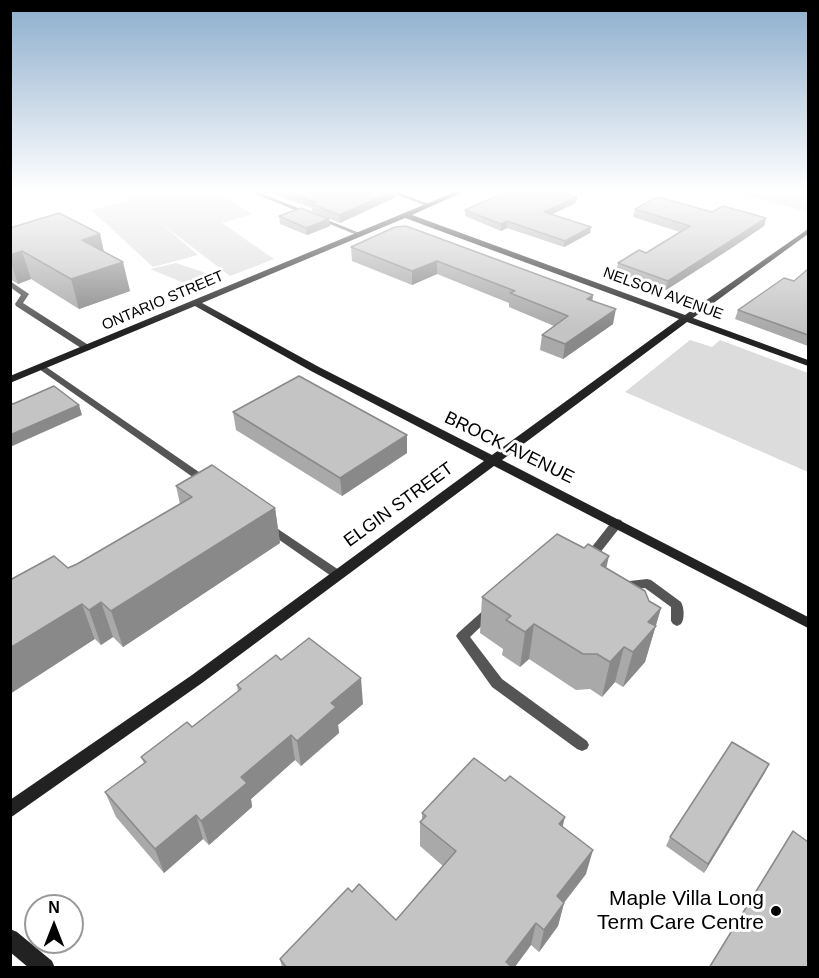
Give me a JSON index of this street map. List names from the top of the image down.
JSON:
{
  "streets": {
    "street": [
      "NELSON AVENUE",
      "ONTARIO STREET",
      "BROCK AVENUE",
      "ELGIN STREET"
    ]
  },
  "crossings": [
    ["NELSON AVENUE", "ELGIN STREET"],
    ["ONTARIO STREET", "BROCK AVENUE"],
    ["BROCK AVENUE", "ELGIN STREET"]
  ],
  "places": ["Maple Villa Long Term Care Centre"],
  "north": "top"
}
